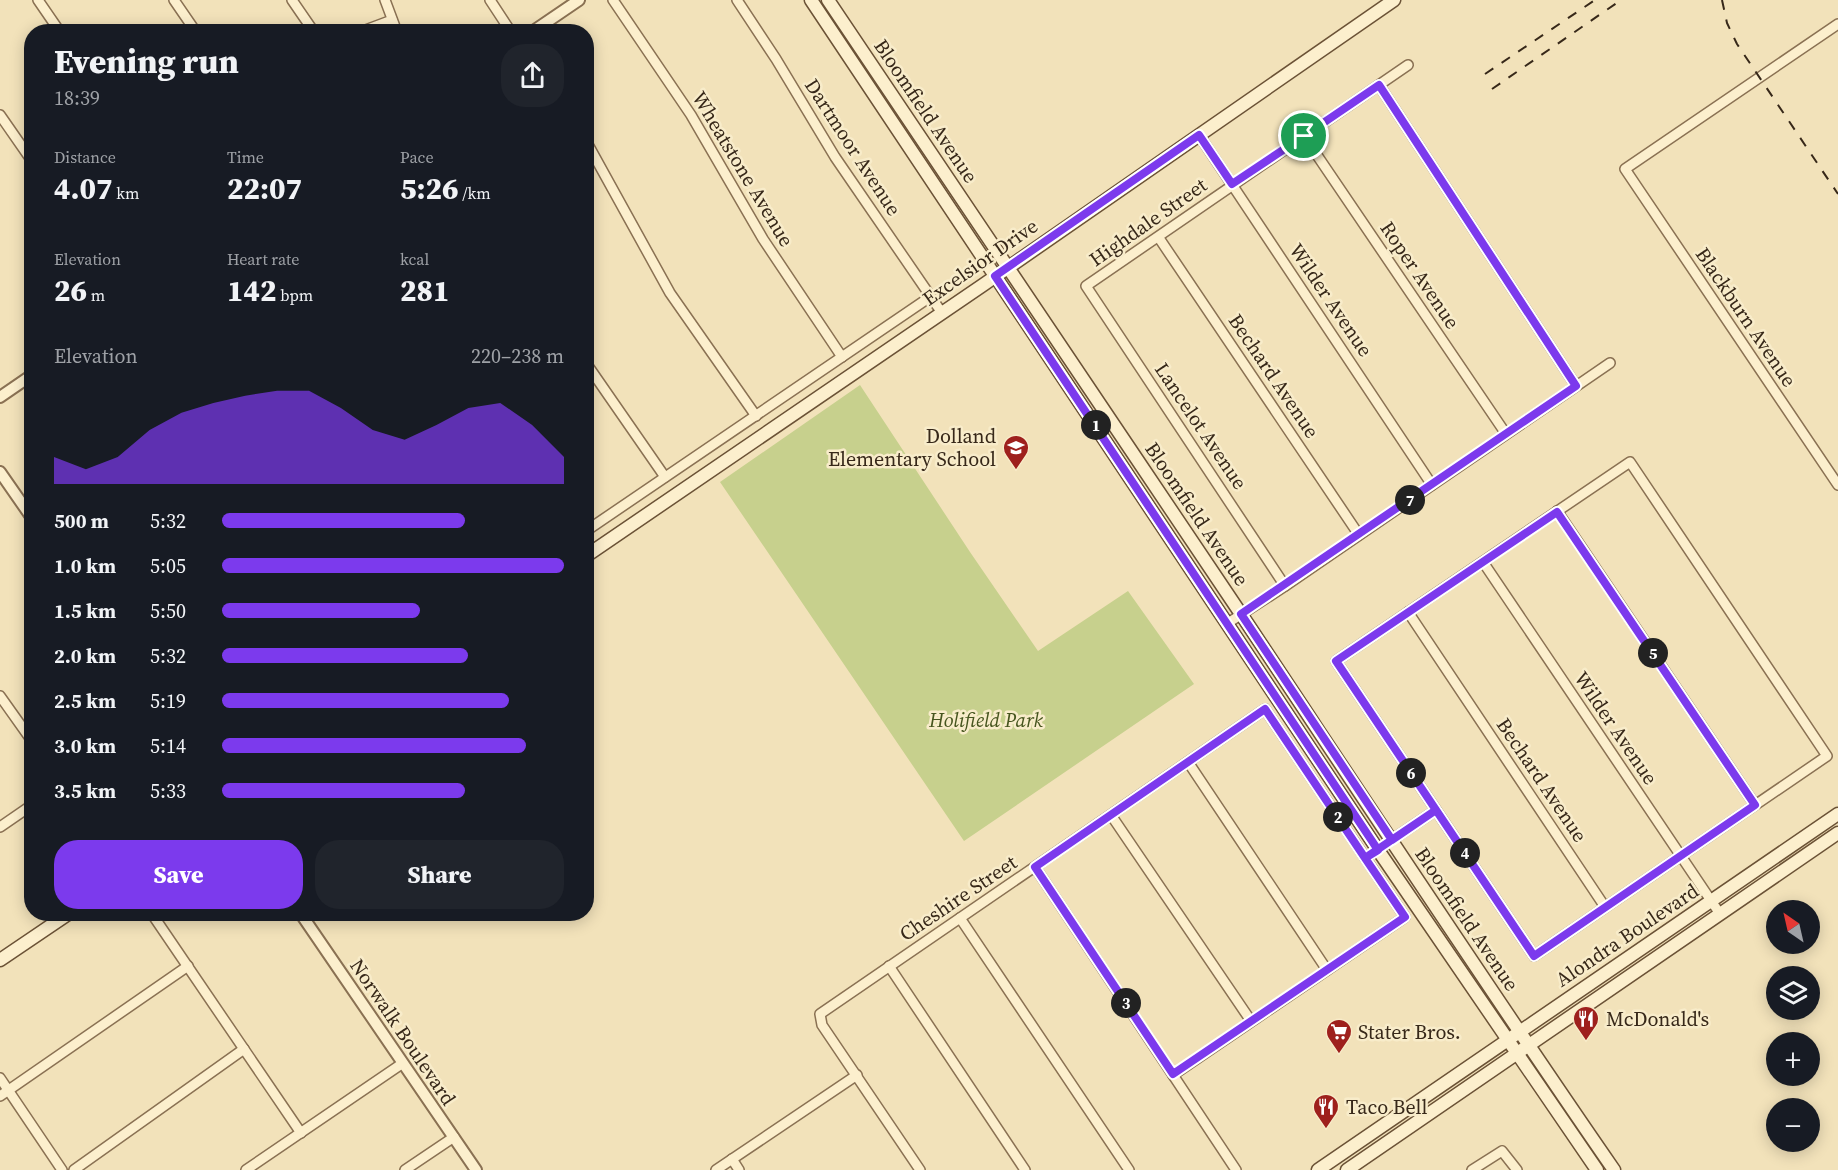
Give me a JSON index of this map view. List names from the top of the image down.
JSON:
{
  "streets": {
    "main road": ["Bloomfield Avenue", "Excelsior Drive", "Alondra Boulevard"],
    "street": [
      "Dartmoor Avenue",
      "Wheatstone Avenue",
      "Highdale Street",
      "Roper Avenue",
      "Wilder Avenue",
      "Blackburn Avenue",
      "Bechard Avenue",
      "Lancelot Avenue",
      "Cheshire Street",
      "Norwalk Boulevard"
    ]
  },
  "crossings": [
    ["Bloomfield Avenue", "Excelsior Drive"],
    ["Bloomfield Avenue", "Alondra Boulevard"],
    ["Dartmoor Avenue", "Excelsior Drive"],
    ["Wheatstone Avenue", "Excelsior Drive"],
    ["Highdale Street", "Roper Avenue"],
    ["Highdale Street", "Wilder Avenue"],
    ["Highdale Street", "Bechard Avenue"],
    ["Highdale Street", "Lancelot Avenue"],
    ["Excelsior Drive", "Wilder Avenue"],
    ["Wilder Avenue", "Alondra Boulevard"]
  ],
  "parks": ["Holifield Park"],
  "places": {
    "school or university": ["Dolland Elementary School"],
    "restaurant": ["McDonald's", "Taco Bell"],
    "supermarket": ["Stater Bros."]
  },
  "north": "top left",
  "page": {
    "heading": ["Evening run", "18:39"],
    "stats": [
      ["Distance", "4.07 km"],
      ["Time", "22:07"],
      ["Pace", "5:26 /km"],
      ["Elevation", "26 m"],
      ["Heart rate", "142 bpm"],
      ["kcal", "281"]
    ],
    "chart": ["Elevation", "220–238 m"],
    "pins": [
      "1",
      "7",
      "5",
      "6",
      "2",
      "4",
      "3"
    ],
    "list": [
      {
        "name": "500 m",
        "note": "5:32"
      },
      {
        "name": "1.0 km",
        "note": "5:05"
      },
      {
        "name": "1.5 km",
        "note": "5:50"
      },
      {
        "name": "2.0 km",
        "note": "5:32"
      },
      {
        "name": "2.5 km",
        "note": "5:19"
      },
      {
        "name": "3.0 km",
        "note": "5:14"
      },
      {
        "name": "3.5 km",
        "note": "5:33"
      }
    ],
    "buttons": ["Save", "Share"],
    "map_buttons": ["+", "−"]
  }
}
